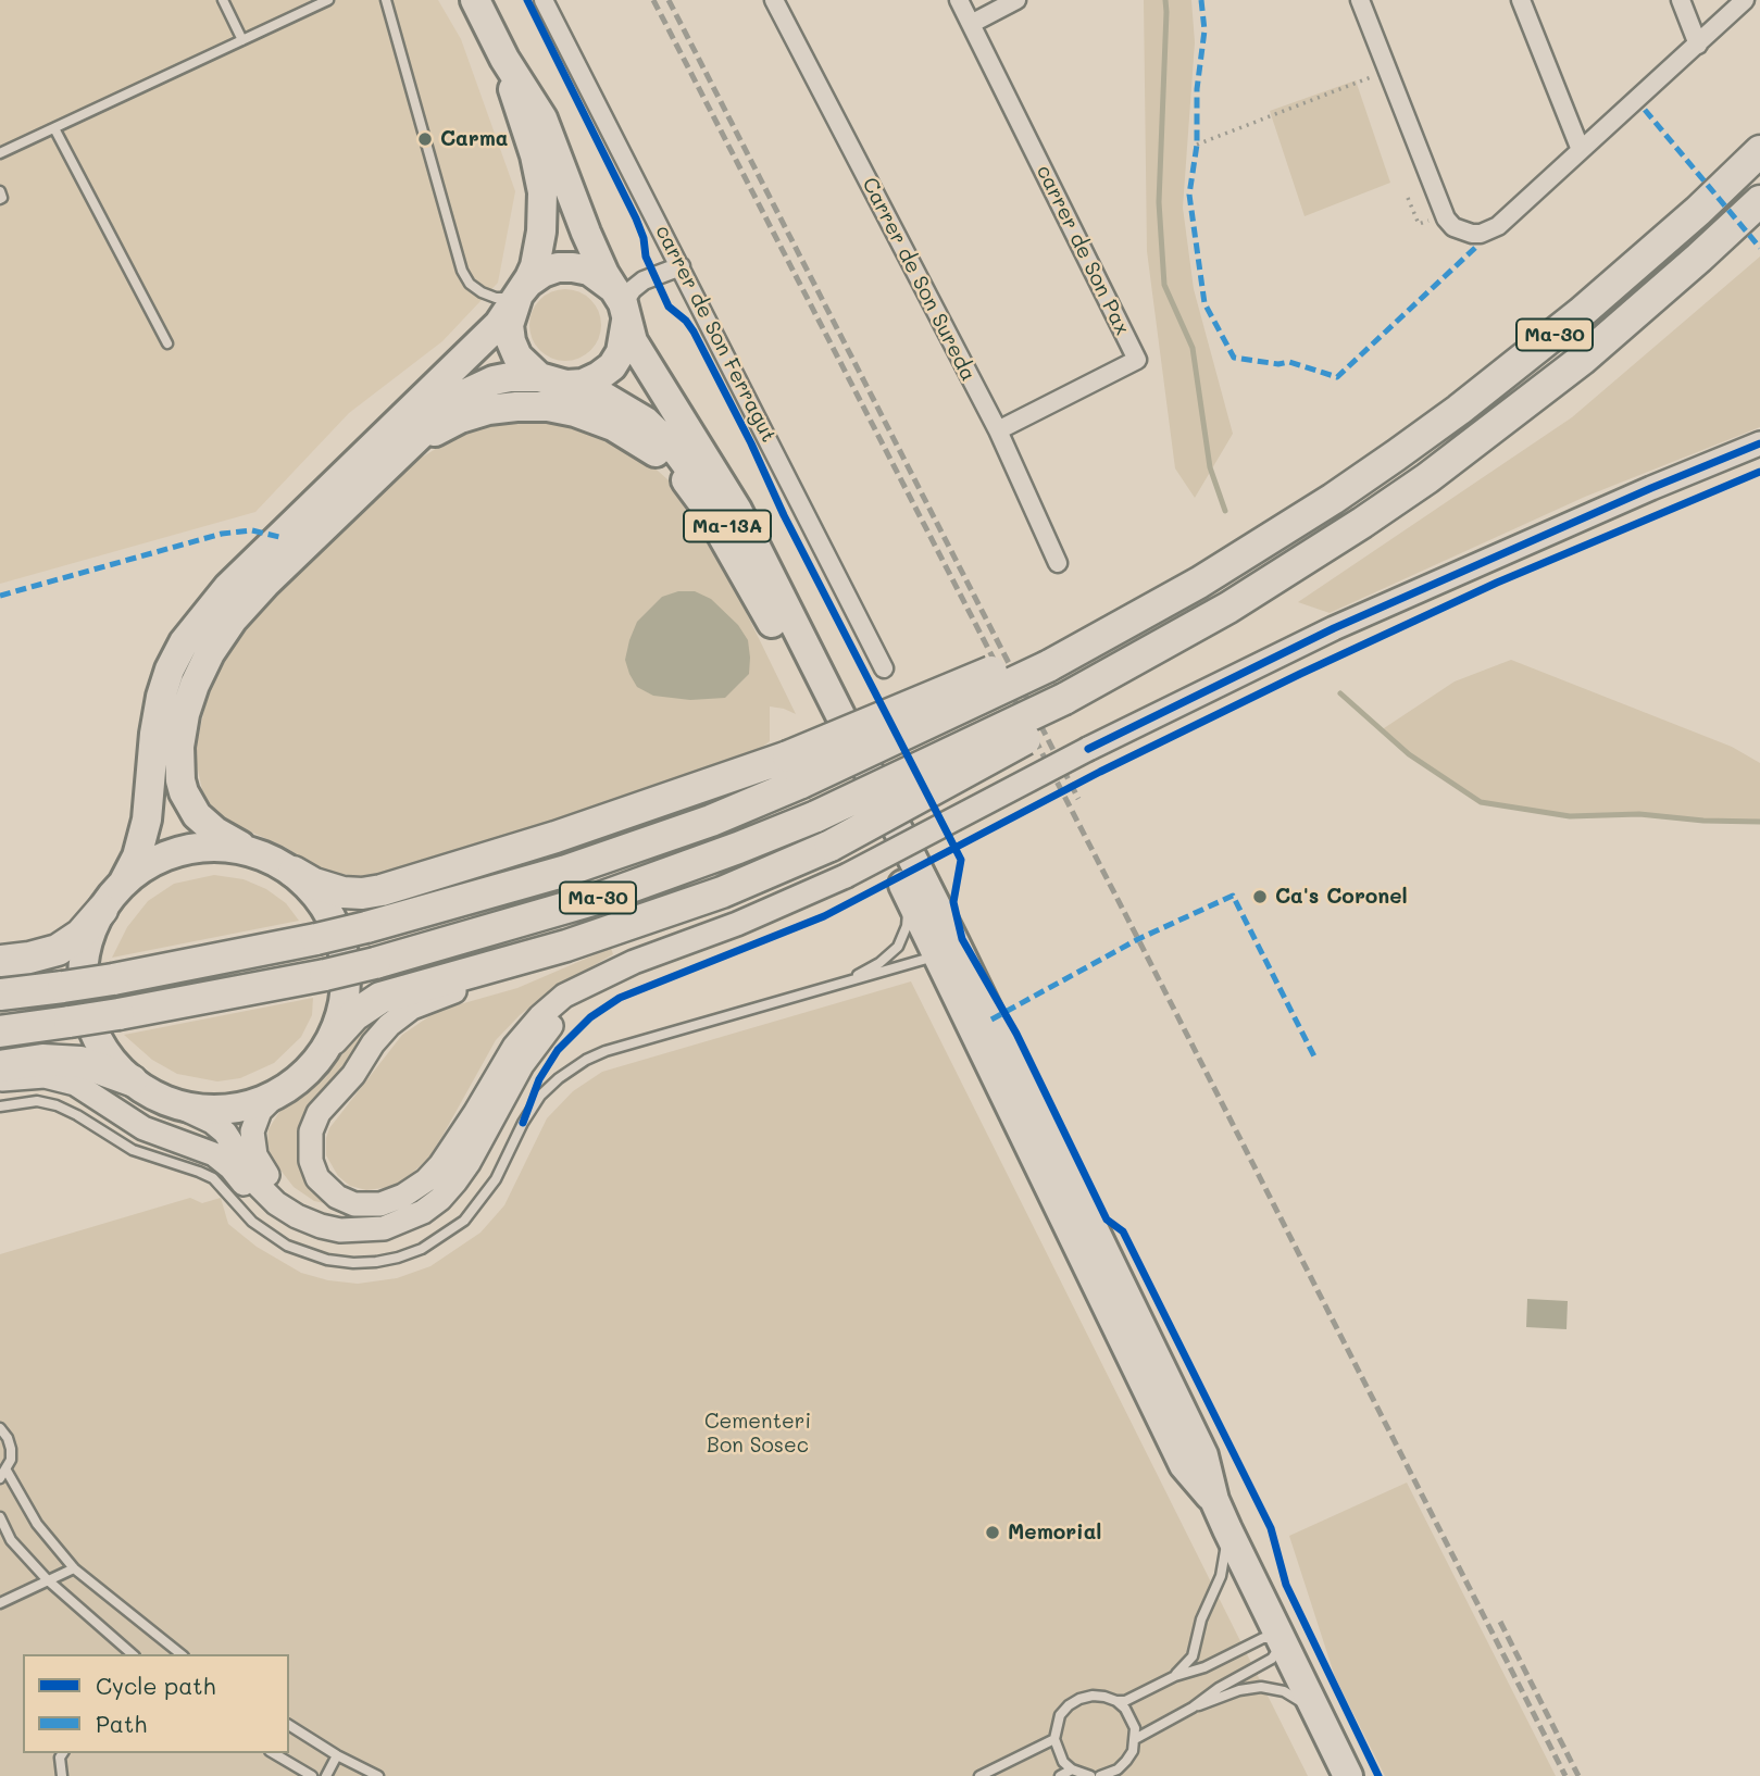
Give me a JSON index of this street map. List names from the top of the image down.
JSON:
{
  "streets": {
    "highway": ["Ma-30"],
    "main road": ["Ma-13A"],
    "street": ["carrer de Son Pax", "Carrer de Son Sureda", "carrer de Son Ferragut"]
  },
  "crossings": [
    ["carrer de Son Pax", "Carrer de Son Sureda"]
  ],
  "parks": ["Cementeri Bon Sosec"],
  "places": ["Carma", "Ca's Coronel", "Memorial"],
  "legend": ["Cycle path", "Path"]
}
